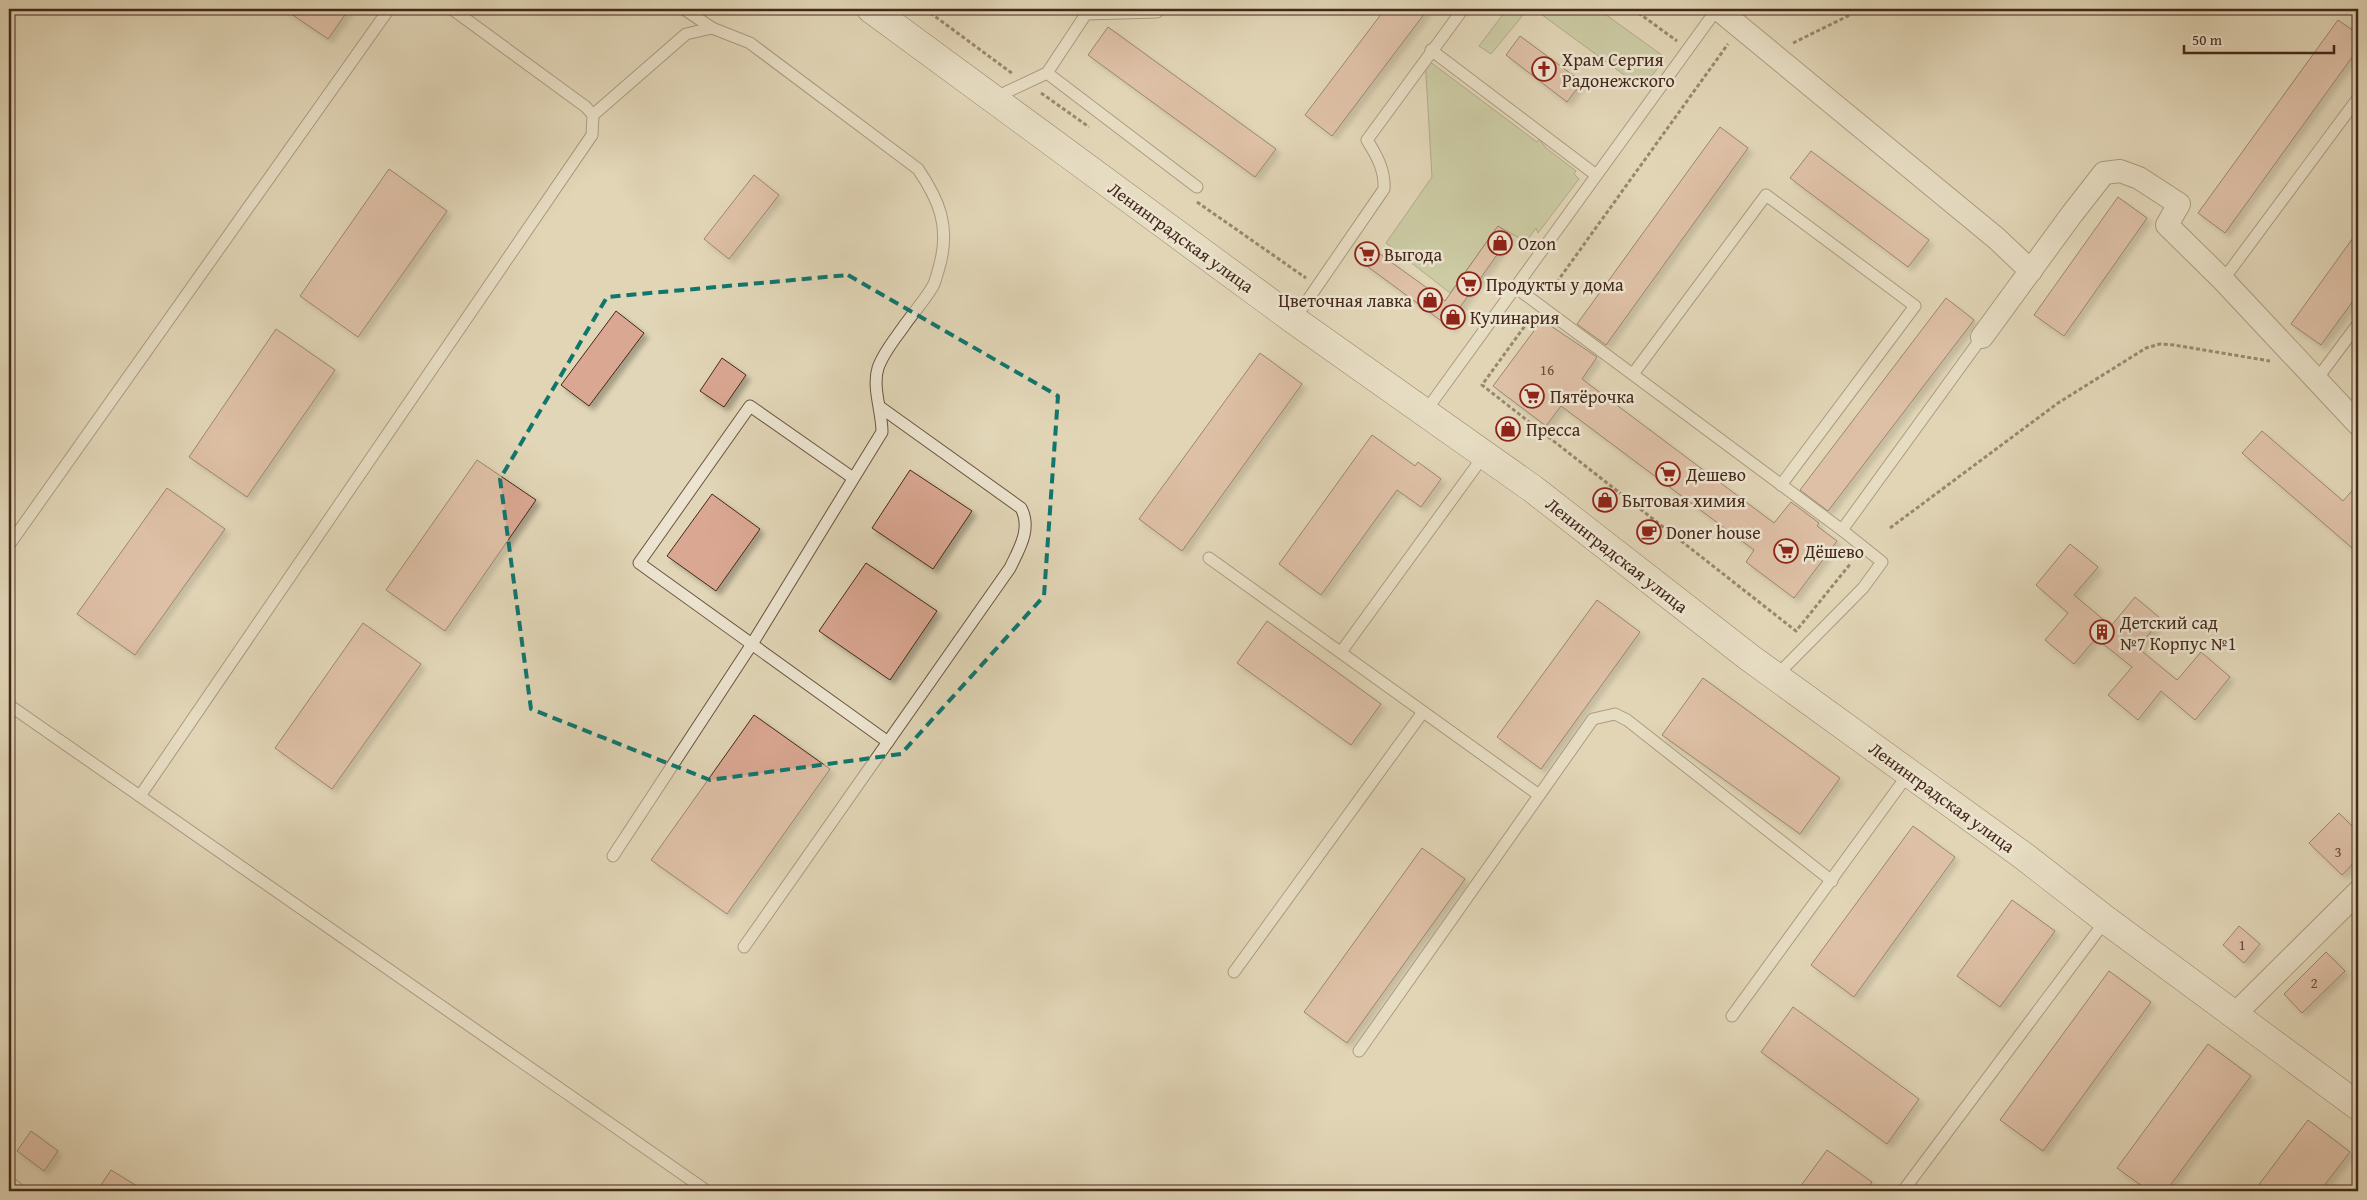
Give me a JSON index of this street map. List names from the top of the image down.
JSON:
{
  "streets": {
    "street": ["Ленинградская улица"]
  },
  "places": {
    "church": ["Храм Сергия Радонежского"],
    "shop": [
      "Ozon",
      "Цветочная лавка",
      "Кулинария",
      "Пресса",
      "Бытовая химия"
    ],
    "supermarket": [
      "Выгода",
      "Продукты у дома",
      "Пятёрочка",
      "Дешево",
      "Дёшево"
    ],
    "cafe": ["Doner house"],
    "building": ["Детский сад №7 Корпус №1"]
  },
  "house_numbers": [
    "16",
    "3",
    "1",
    "2"
  ],
  "scale_bar": "50 m"
}
